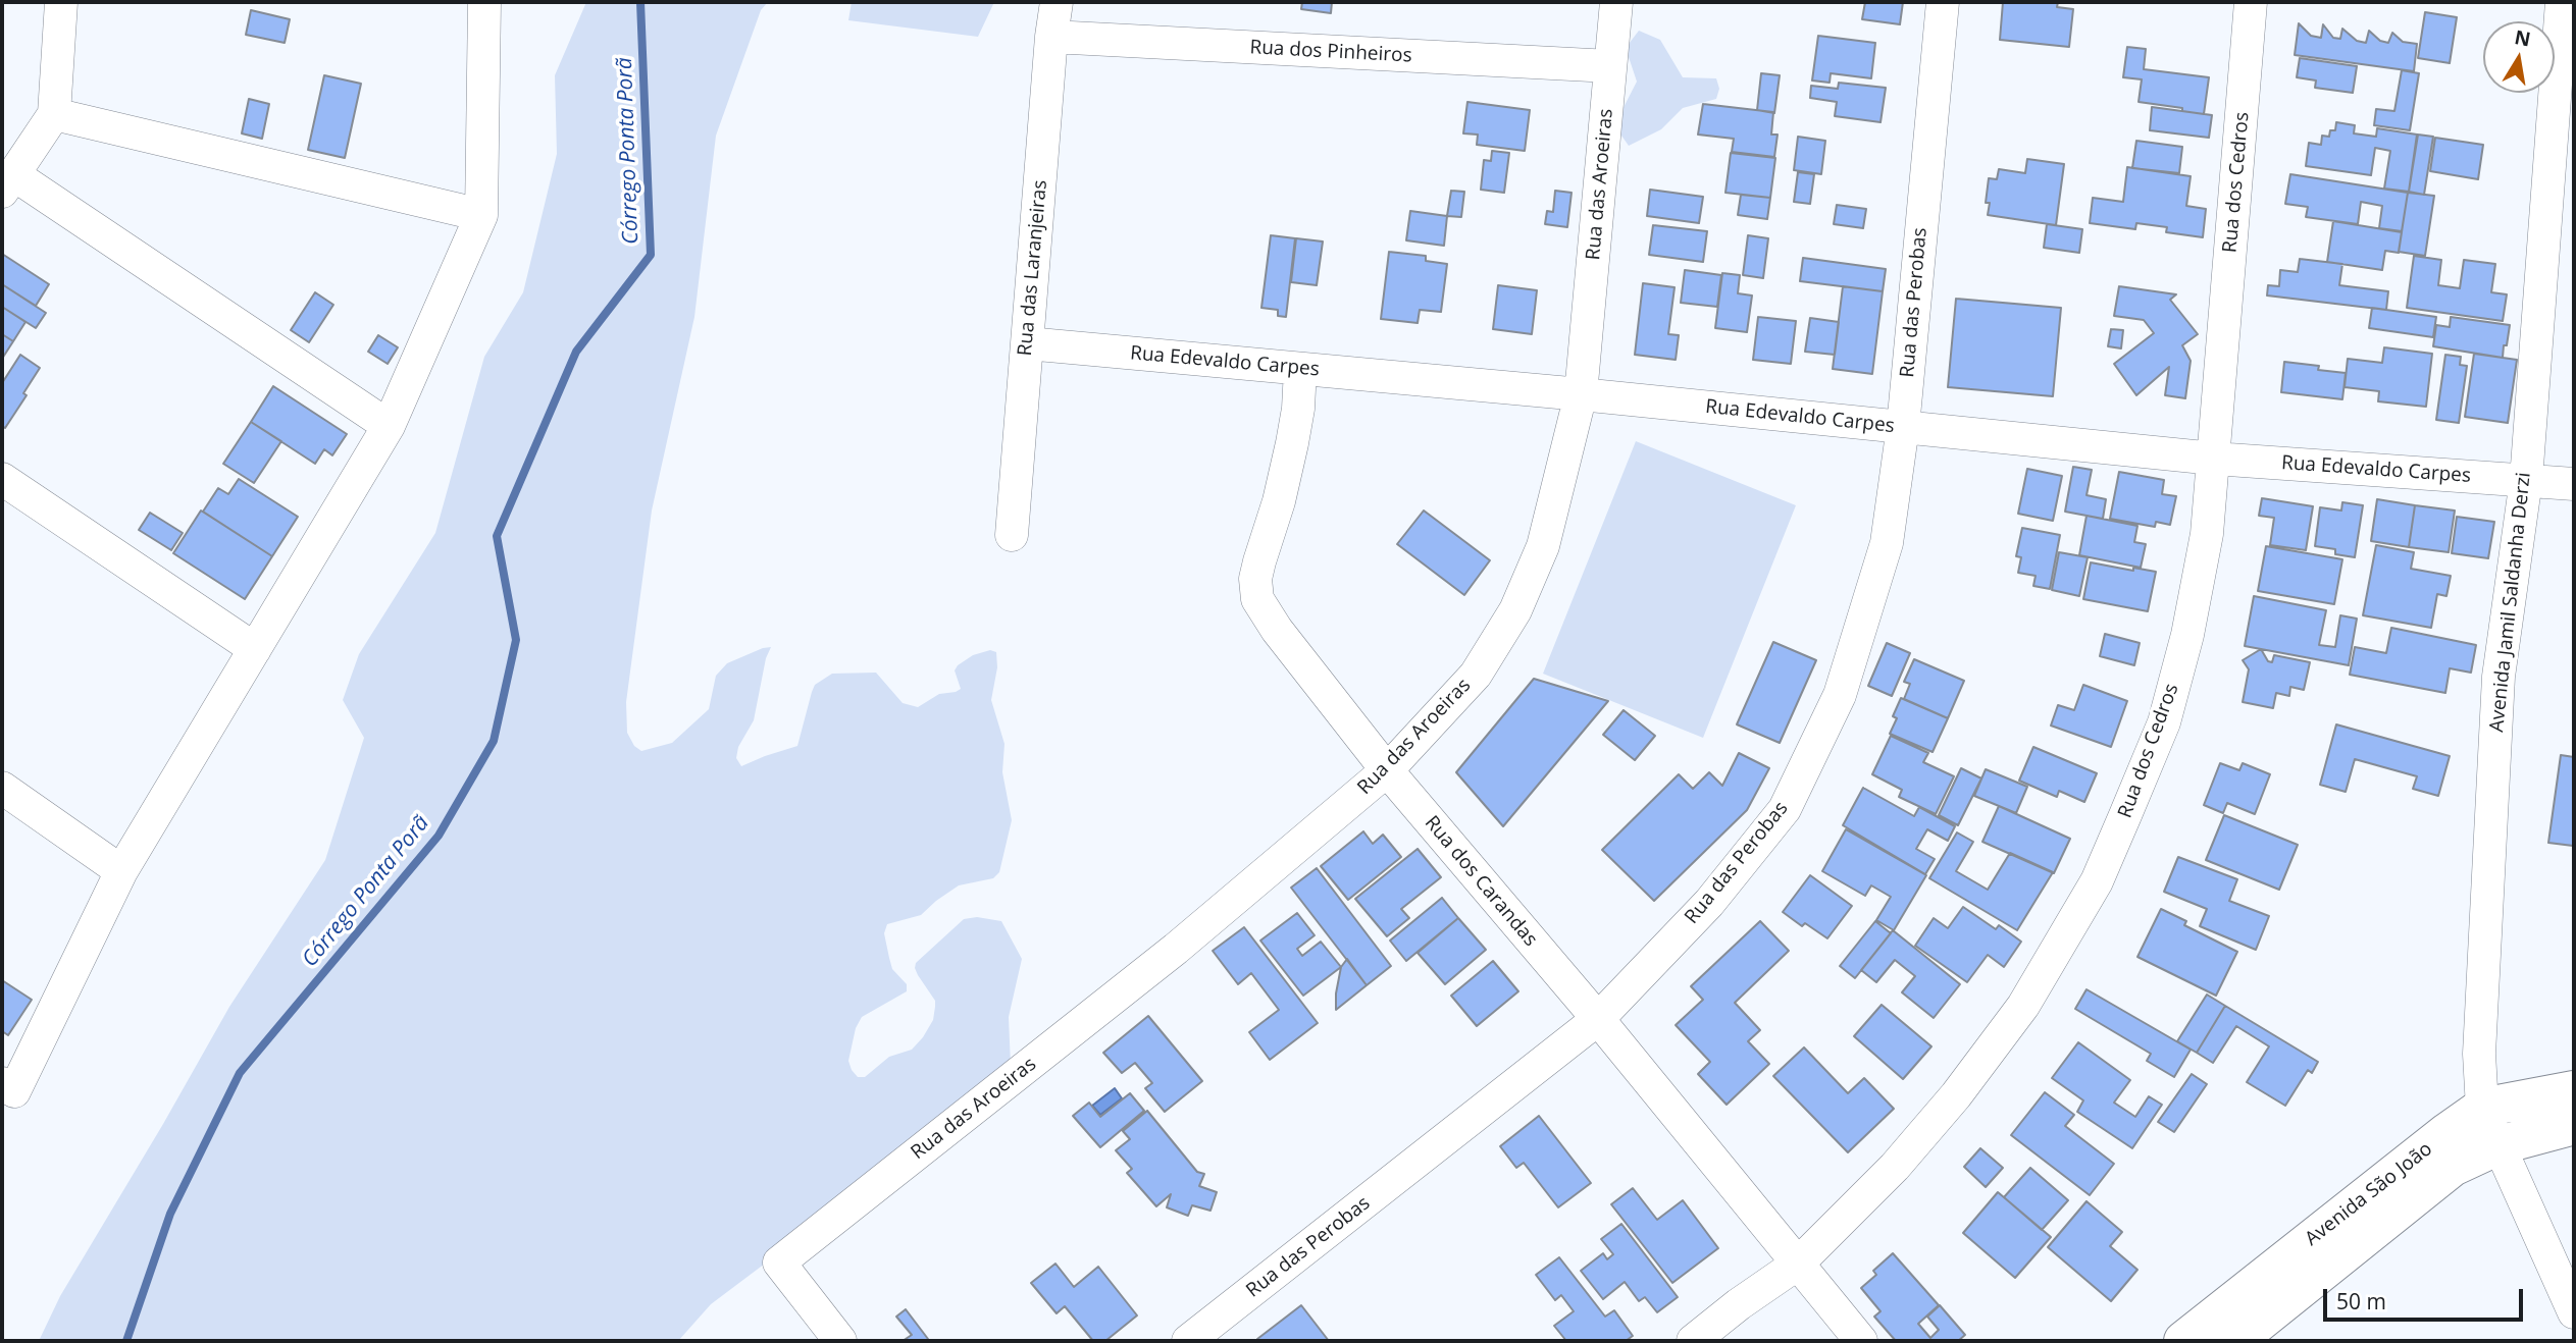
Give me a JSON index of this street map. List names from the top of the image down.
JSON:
{
  "streets": {
    "street": [
      "Rua dos Pinheiros",
      "Rua dos Cedros",
      "Rua das Aroeiras",
      "Rua das Laranjeiras",
      "Rua das Perobas",
      "Rua Edevaldo Carpes",
      "Avenida Jamil Saldanha Derzi",
      "Rua dos Carandas",
      "Avenida São João"
    ]
  },
  "crossings": [
    ["Rua dos Pinheiros", "Rua das Aroeiras"],
    ["Rua dos Pinheiros", "Rua das Laranjeiras"],
    ["Rua dos Cedros", "Rua Edevaldo Carpes"],
    ["Rua dos Cedros", "Rua dos Carandas"],
    ["Rua das Aroeiras", "Rua Edevaldo Carpes"],
    ["Rua das Aroeiras", "Rua dos Carandas"],
    ["Rua das Laranjeiras", "Rua Edevaldo Carpes"],
    ["Rua das Perobas", "Rua Edevaldo Carpes"],
    ["Rua das Perobas", "Rua dos Carandas"],
    ["Rua Edevaldo Carpes", "Avenida Jamil Saldanha Derzi"],
    ["Rua Edevaldo Carpes", "Rua dos Carandas"],
    ["Avenida Jamil Saldanha Derzi", "Avenida São João"]
  ],
  "water": ["Córrego Ponta Porã"],
  "scale_bar": "50 m",
  "north": "top"
}
